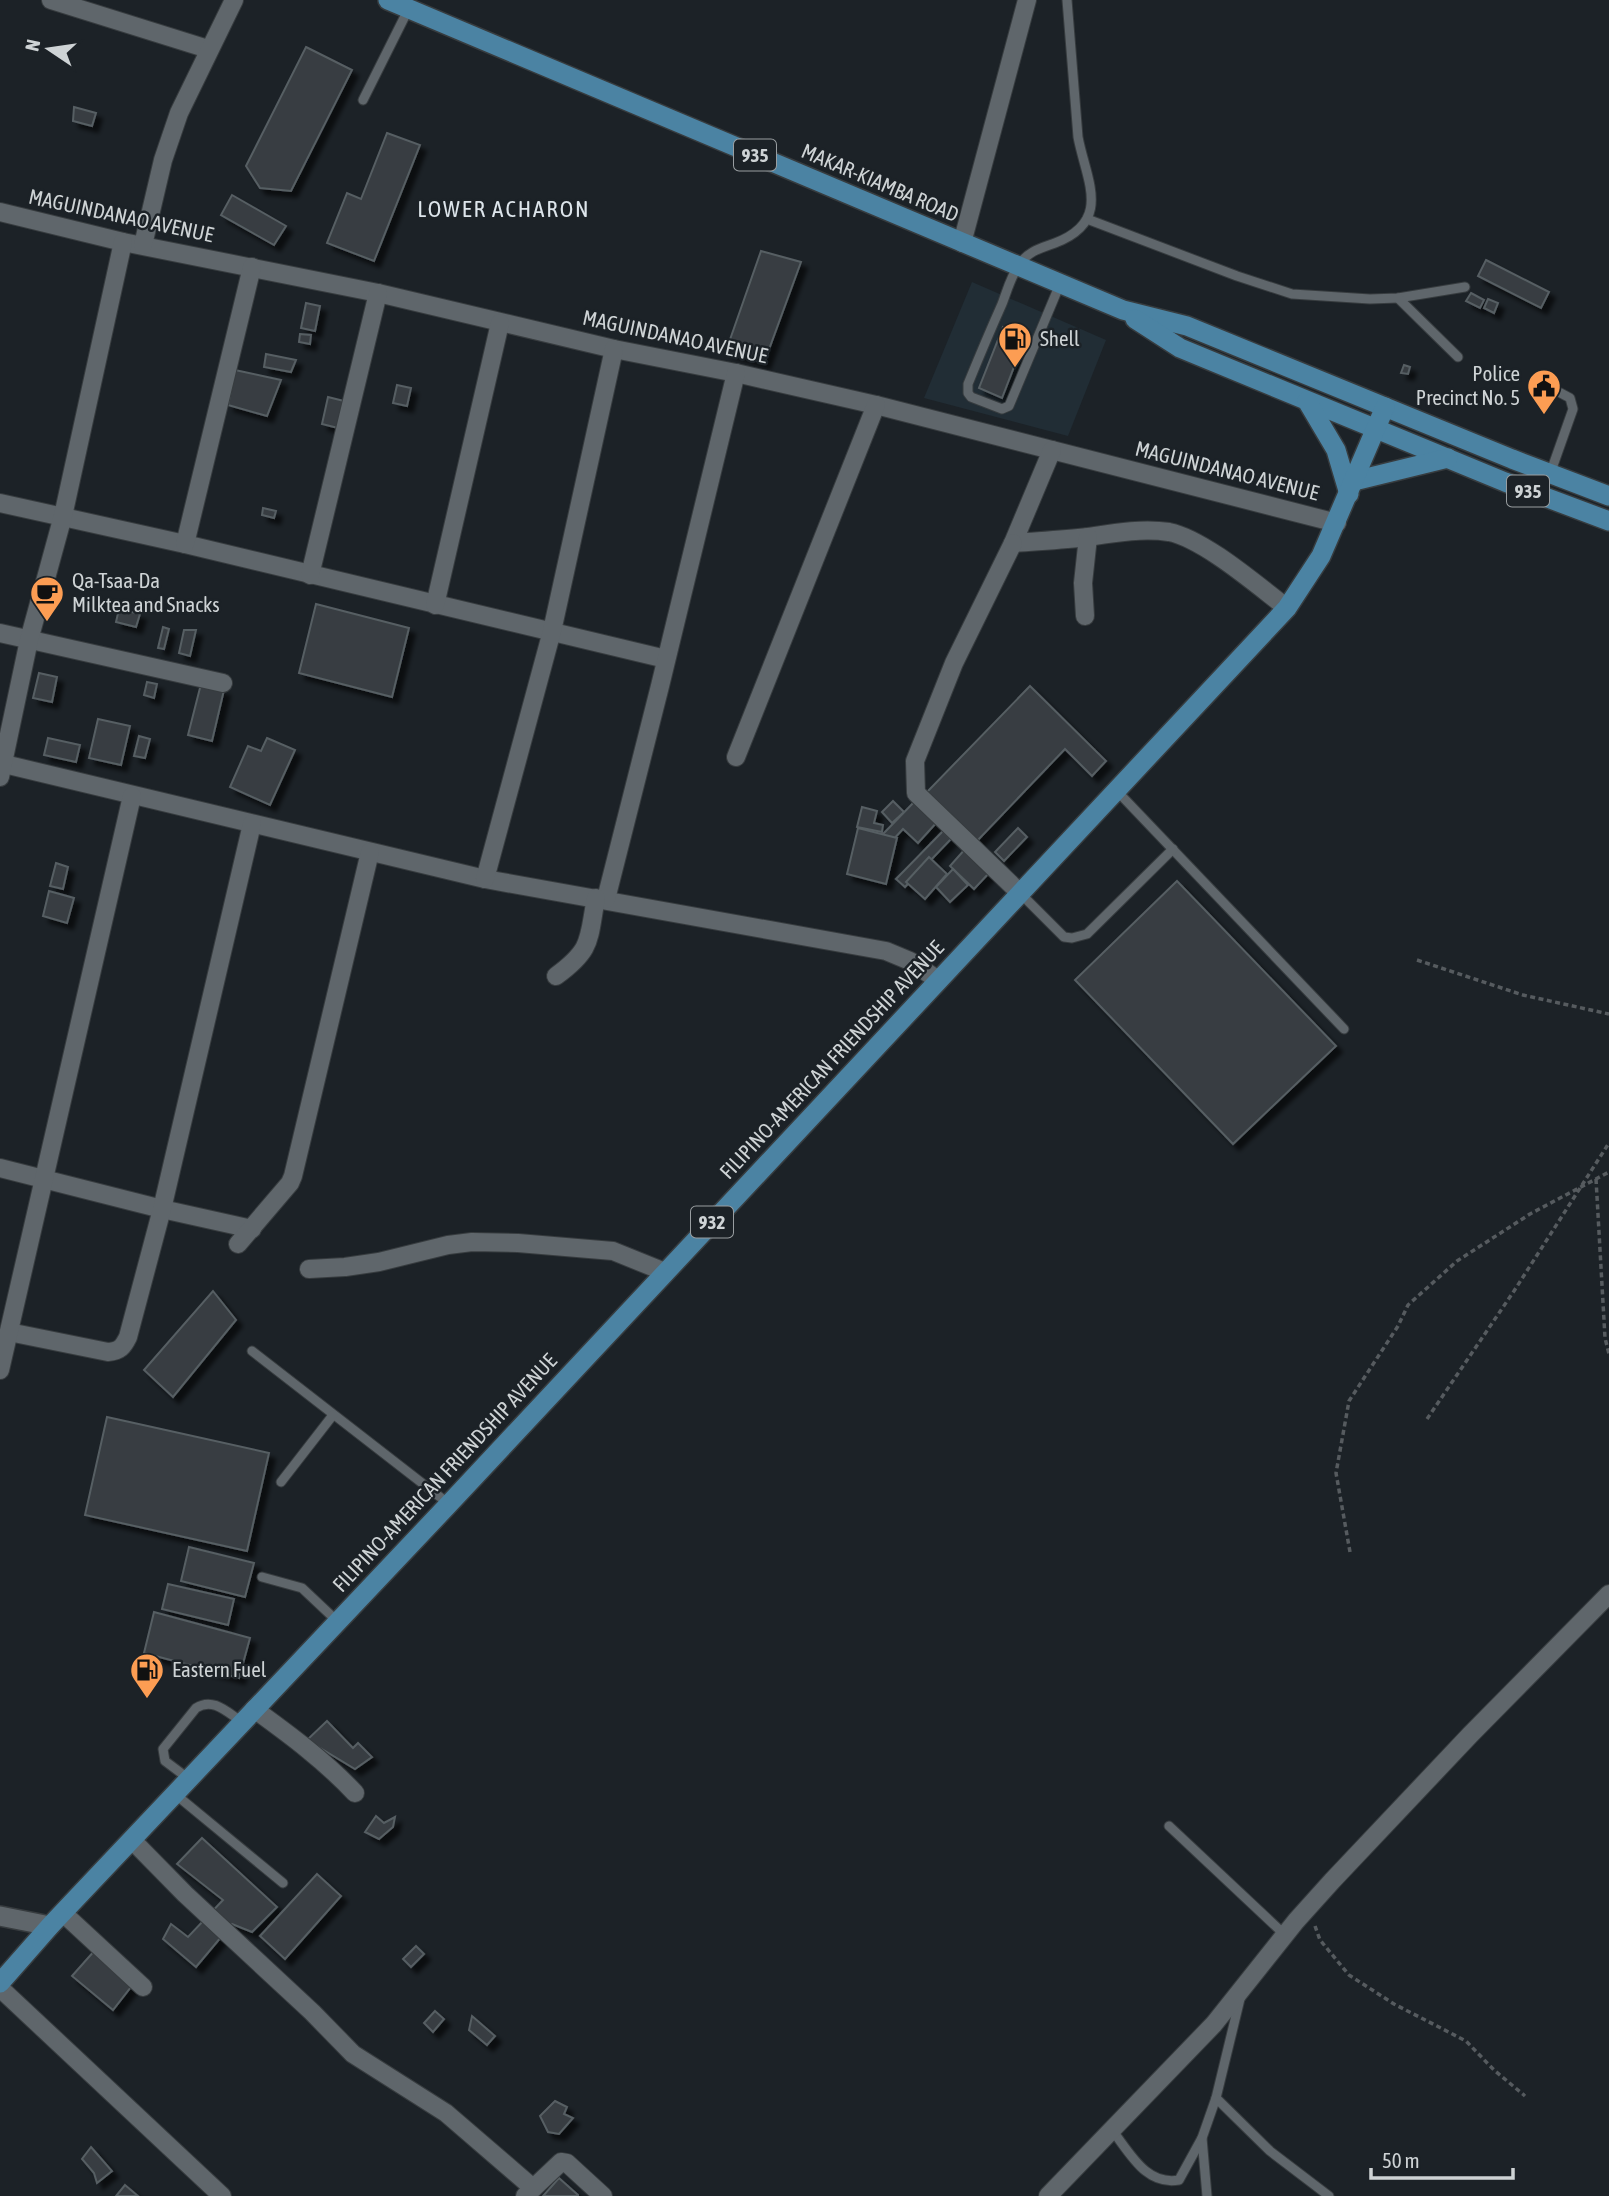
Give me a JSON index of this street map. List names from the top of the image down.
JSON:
{
  "streets": {
    "main road": [
      "935",
      "MAKAR-KIAMBA ROAD",
      "FILIPINO-AMERICAN FRIENDSHIP AVENUE",
      "932"
    ],
    "street": ["MAGUINDANAO AVENUE"]
  },
  "crossings": [
    ["MAKAR-KIAMBA ROAD", "FILIPINO-AMERICAN FRIENDSHIP AVENUE"],
    ["MAGUINDANAO AVENUE", "FILIPINO-AMERICAN FRIENDSHIP AVENUE"]
  ],
  "districts": ["LOWER ACHARON"],
  "places": {
    "fuel station": ["Shell", "Eastern Fuel"],
    "public building": ["Police Precinct No. 5"],
    "cafe": ["Qa-Tsaa-Da Milktea and Snacks"]
  },
  "scale_bar": "50 m",
  "north": "left"
}
